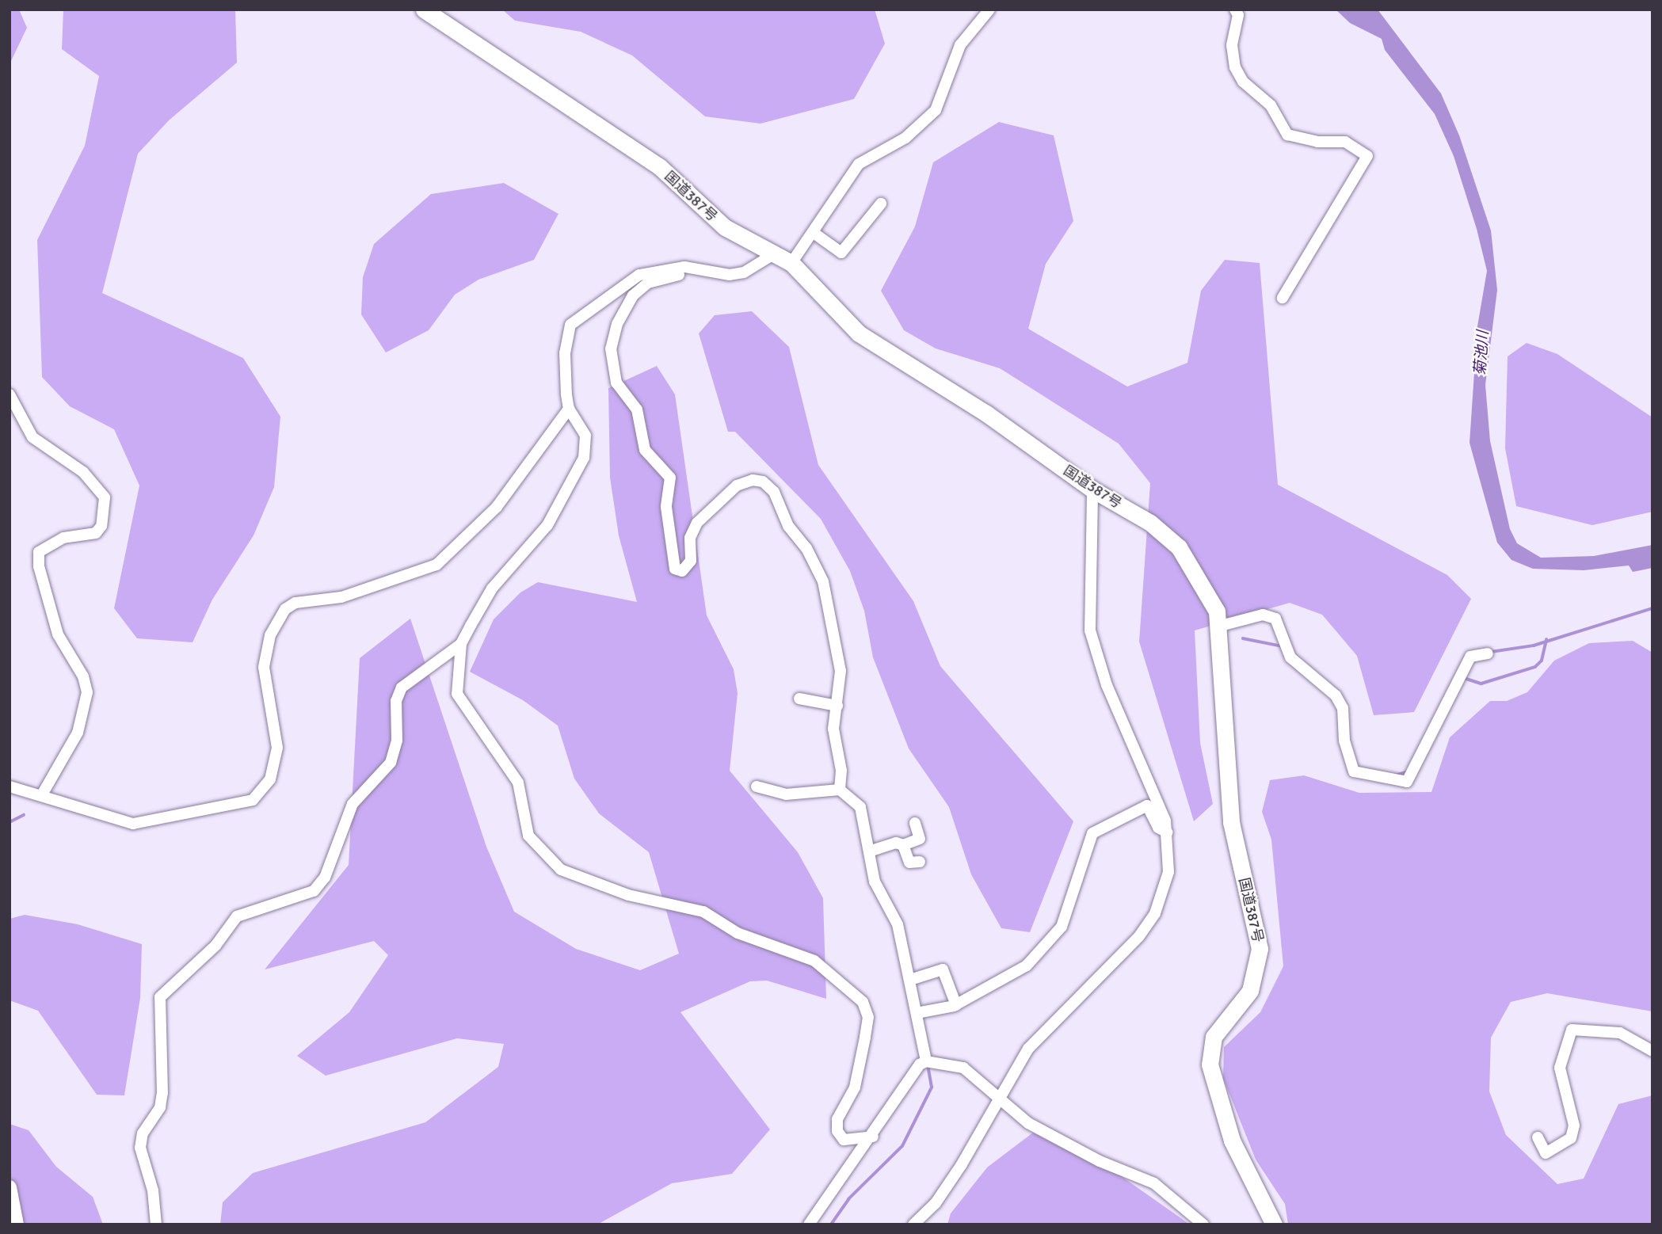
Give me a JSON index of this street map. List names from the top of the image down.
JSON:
{
  "streets": {
    "highway": ["国道387号"]
  },
  "water": ["菊池川"]
}
